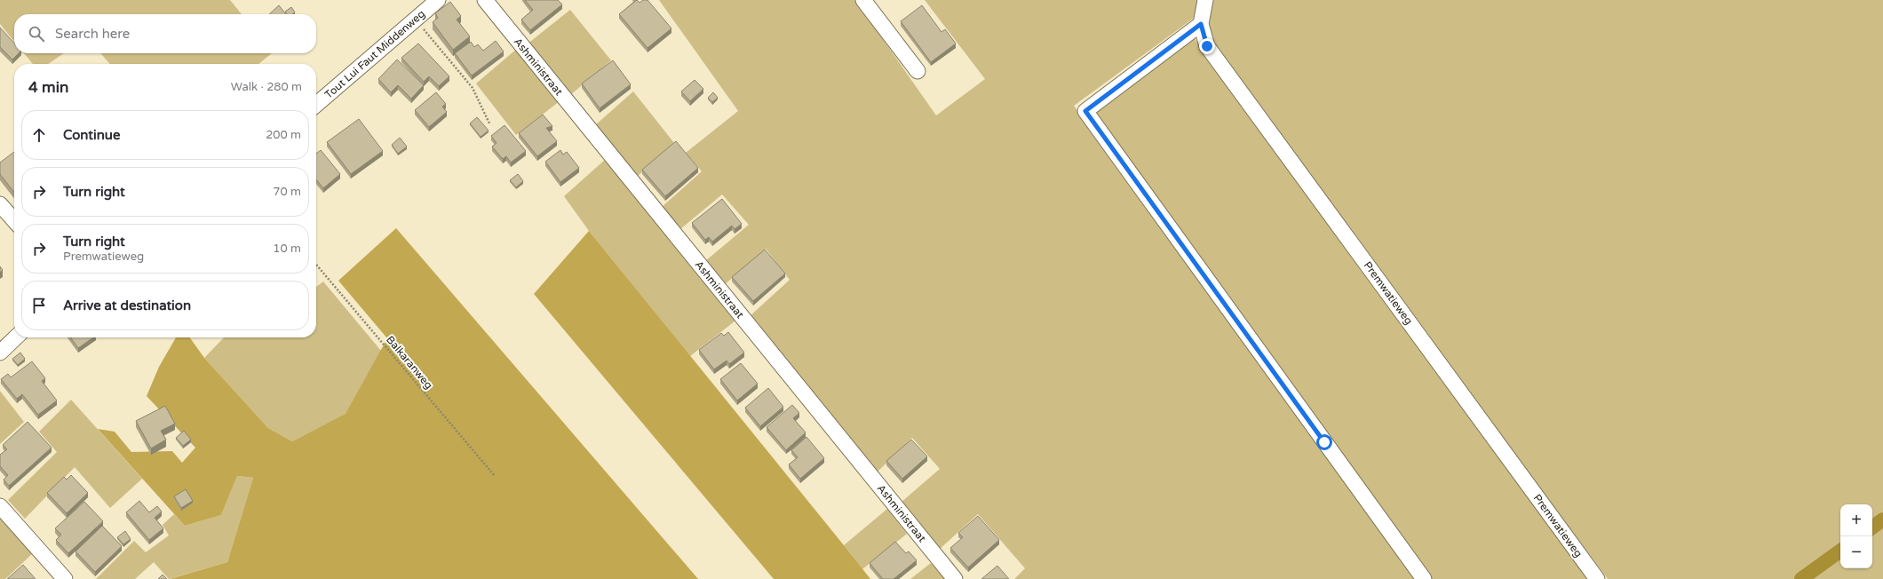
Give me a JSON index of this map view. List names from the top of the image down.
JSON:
{
  "streets": {
    "street": ["Tout Lui Faut Middenweg", "Ashministraat", "Premwatieweg"],
    "path": ["Balkaranweg"]
  },
  "page": {
    "search": "Search here",
    "heading": ["4 min", "Walk · 280 m"],
    "list": [
      ["Continue", "200 m"],
      ["Turn right", "70 m"],
      ["Turn right", "Premwatieweg", "10 m"],
      "Arrive at destination"
    ],
    "map_buttons": ["+", "−"]
  }
}
